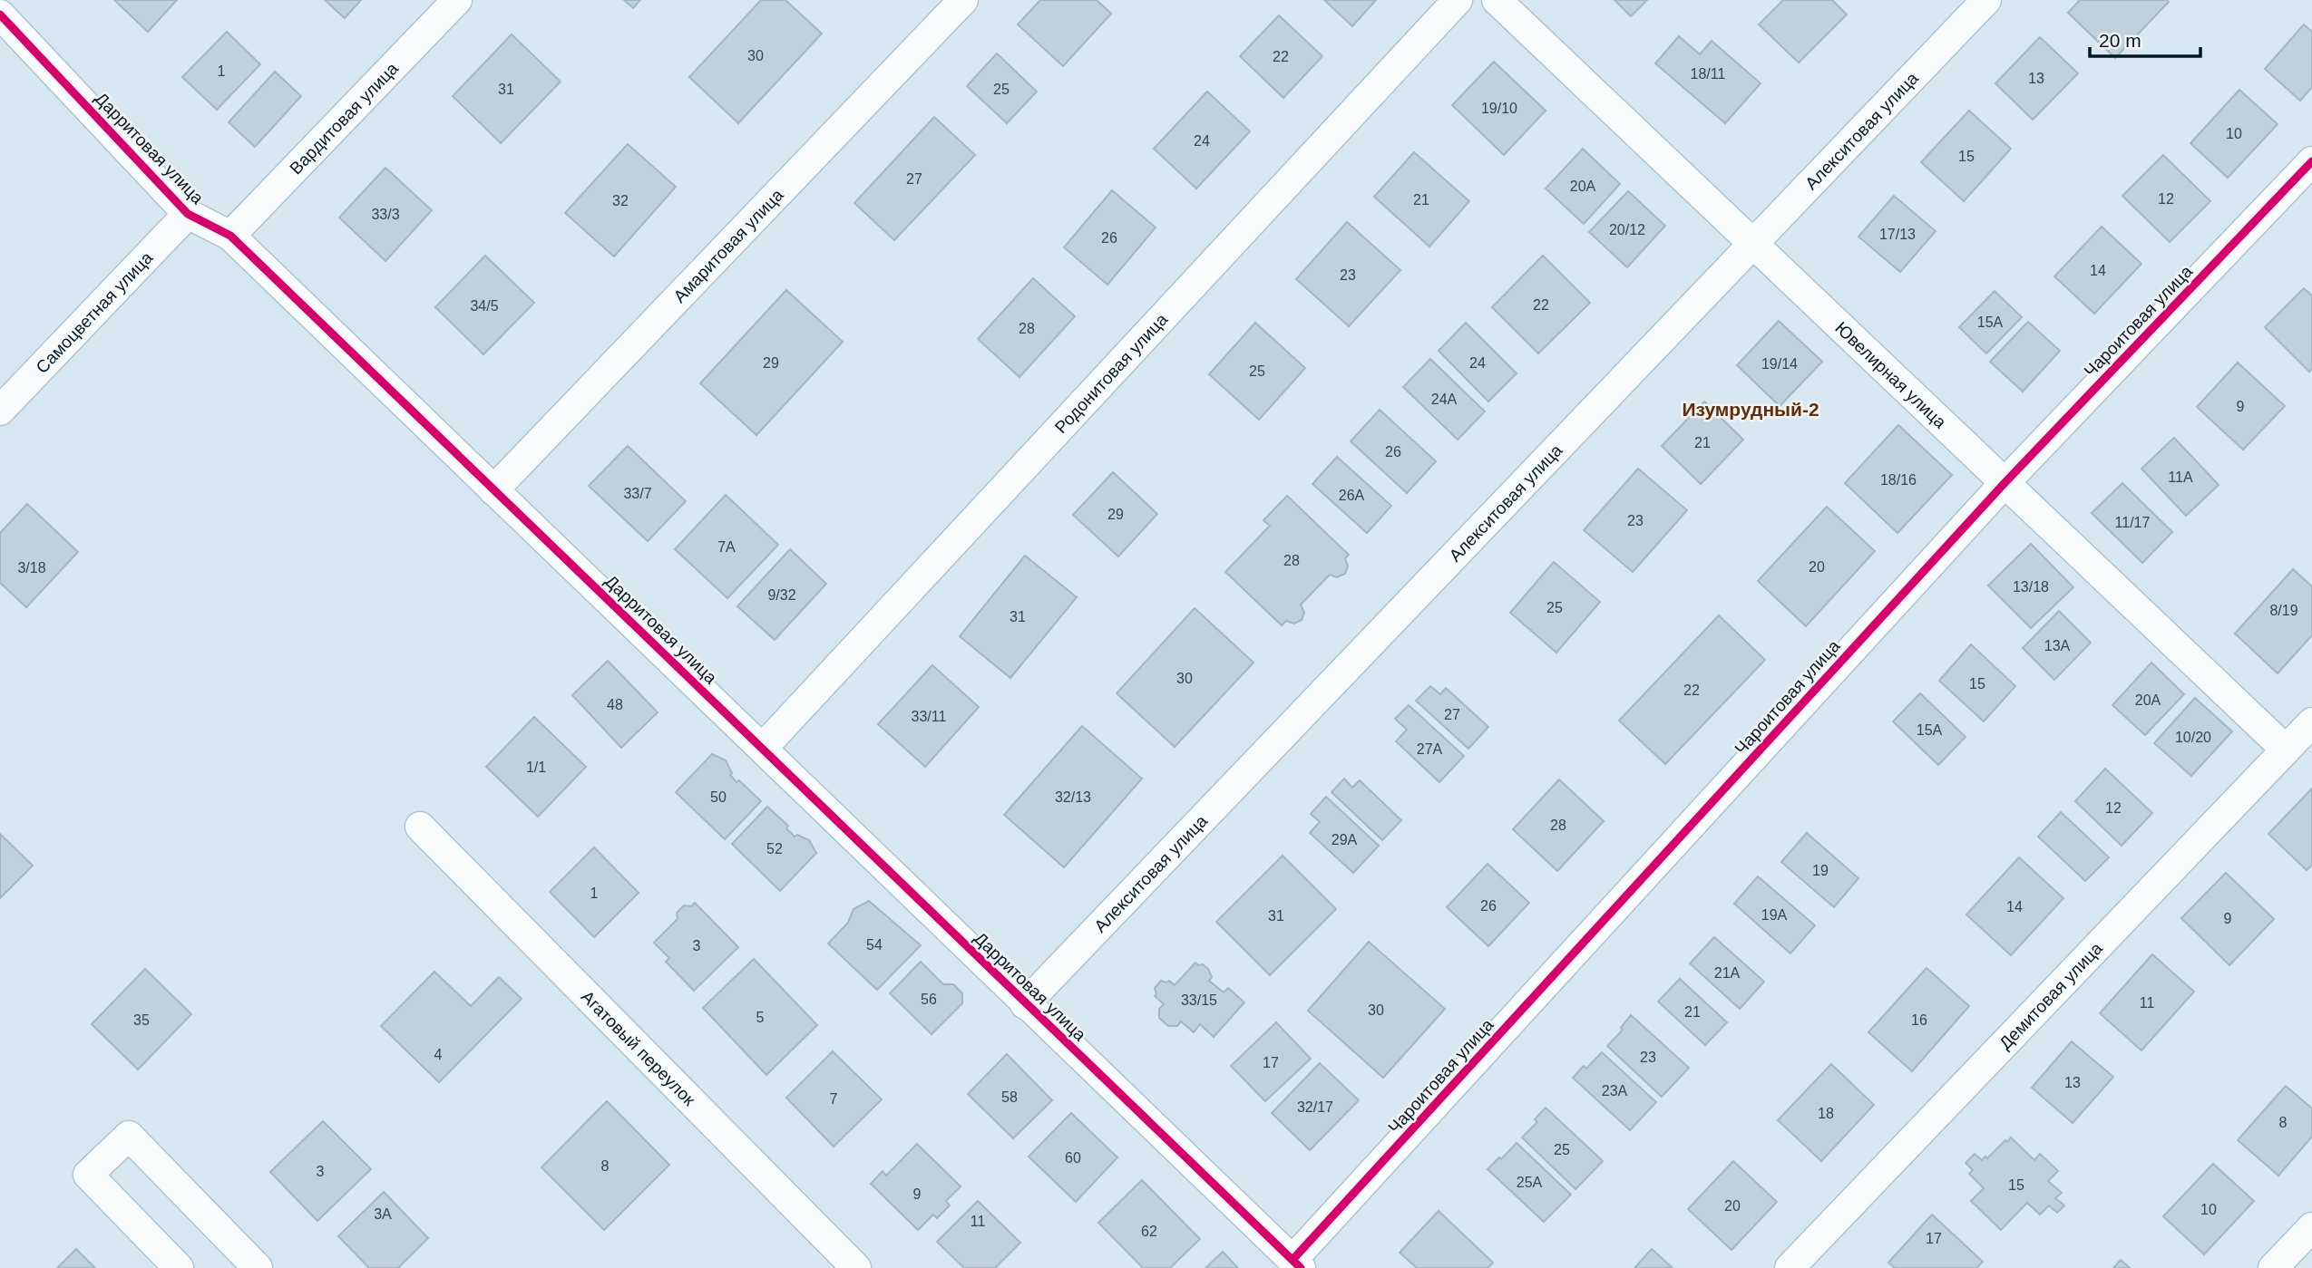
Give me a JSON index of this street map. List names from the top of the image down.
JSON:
{
  "streets": {
    "street": [
      "Вардитовая улица",
      "Алекситовая улица",
      "Дарритовая улица",
      "Амаритовая улица",
      "Самоцветная улица",
      "Чароитовая улица",
      "Родонитовая улица",
      "Ювелирная улица",
      "Демитовая улица",
      "Агатовый переулок"
    ]
  },
  "crossings": [
    ["Вардитовая улица", "Дарритовая улица"],
    ["Алекситовая улица", "Дарритовая улица"],
    ["Алекситовая улица", "Ювелирная улица"],
    ["Дарритовая улица", "Амаритовая улица"],
    ["Дарритовая улица", "Самоцветная улица"],
    ["Дарритовая улица", "Чароитовая улица"],
    ["Дарритовая улица", "Родонитовая улица"],
    ["Чароитовая улица", "Ювелирная улица"],
    ["Ювелирная улица", "Демитовая улица"]
  ],
  "districts": ["Изумрудный-2"],
  "house_numbers": [
    "30",
    "22",
    "1",
    "18/11",
    "13",
    "31",
    "25",
    "19/10",
    "10",
    "24",
    "15",
    "27",
    "20А",
    "12",
    "21",
    "32",
    "33/3",
    "20/12",
    "17/13",
    "26",
    "14",
    "23",
    "22",
    "34/5",
    "15А",
    "28",
    "29",
    "24",
    "19/14",
    "25",
    "24А",
    "9",
    "21",
    "26",
    "11А",
    "18/16",
    "33/7",
    "26А",
    "29",
    "23",
    "11/17",
    "7А",
    "28",
    "20",
    "3/18",
    "13/18",
    "9/32",
    "25",
    "8/19",
    "31",
    "13А",
    "30",
    "15",
    "22",
    "20А",
    "48",
    "27",
    "33/11",
    "15А",
    "10/20",
    "27А",
    "1/1",
    "50",
    "32/13",
    "12",
    "28",
    "29А",
    "52",
    "19",
    "1",
    "26",
    "14",
    "19А",
    "31",
    "9",
    "54",
    "3",
    "21А",
    "56",
    "33/15",
    "11",
    "30",
    "21",
    "5",
    "35",
    "16",
    "4",
    "23",
    "17",
    "13",
    "23А",
    "58",
    "7",
    "32/17",
    "18",
    "8",
    "25",
    "60",
    "8",
    "3",
    "25А",
    "15",
    "9",
    "20",
    "10",
    "3А",
    "11",
    "62",
    "17"
  ],
  "scale_bar": "20 m"
}
